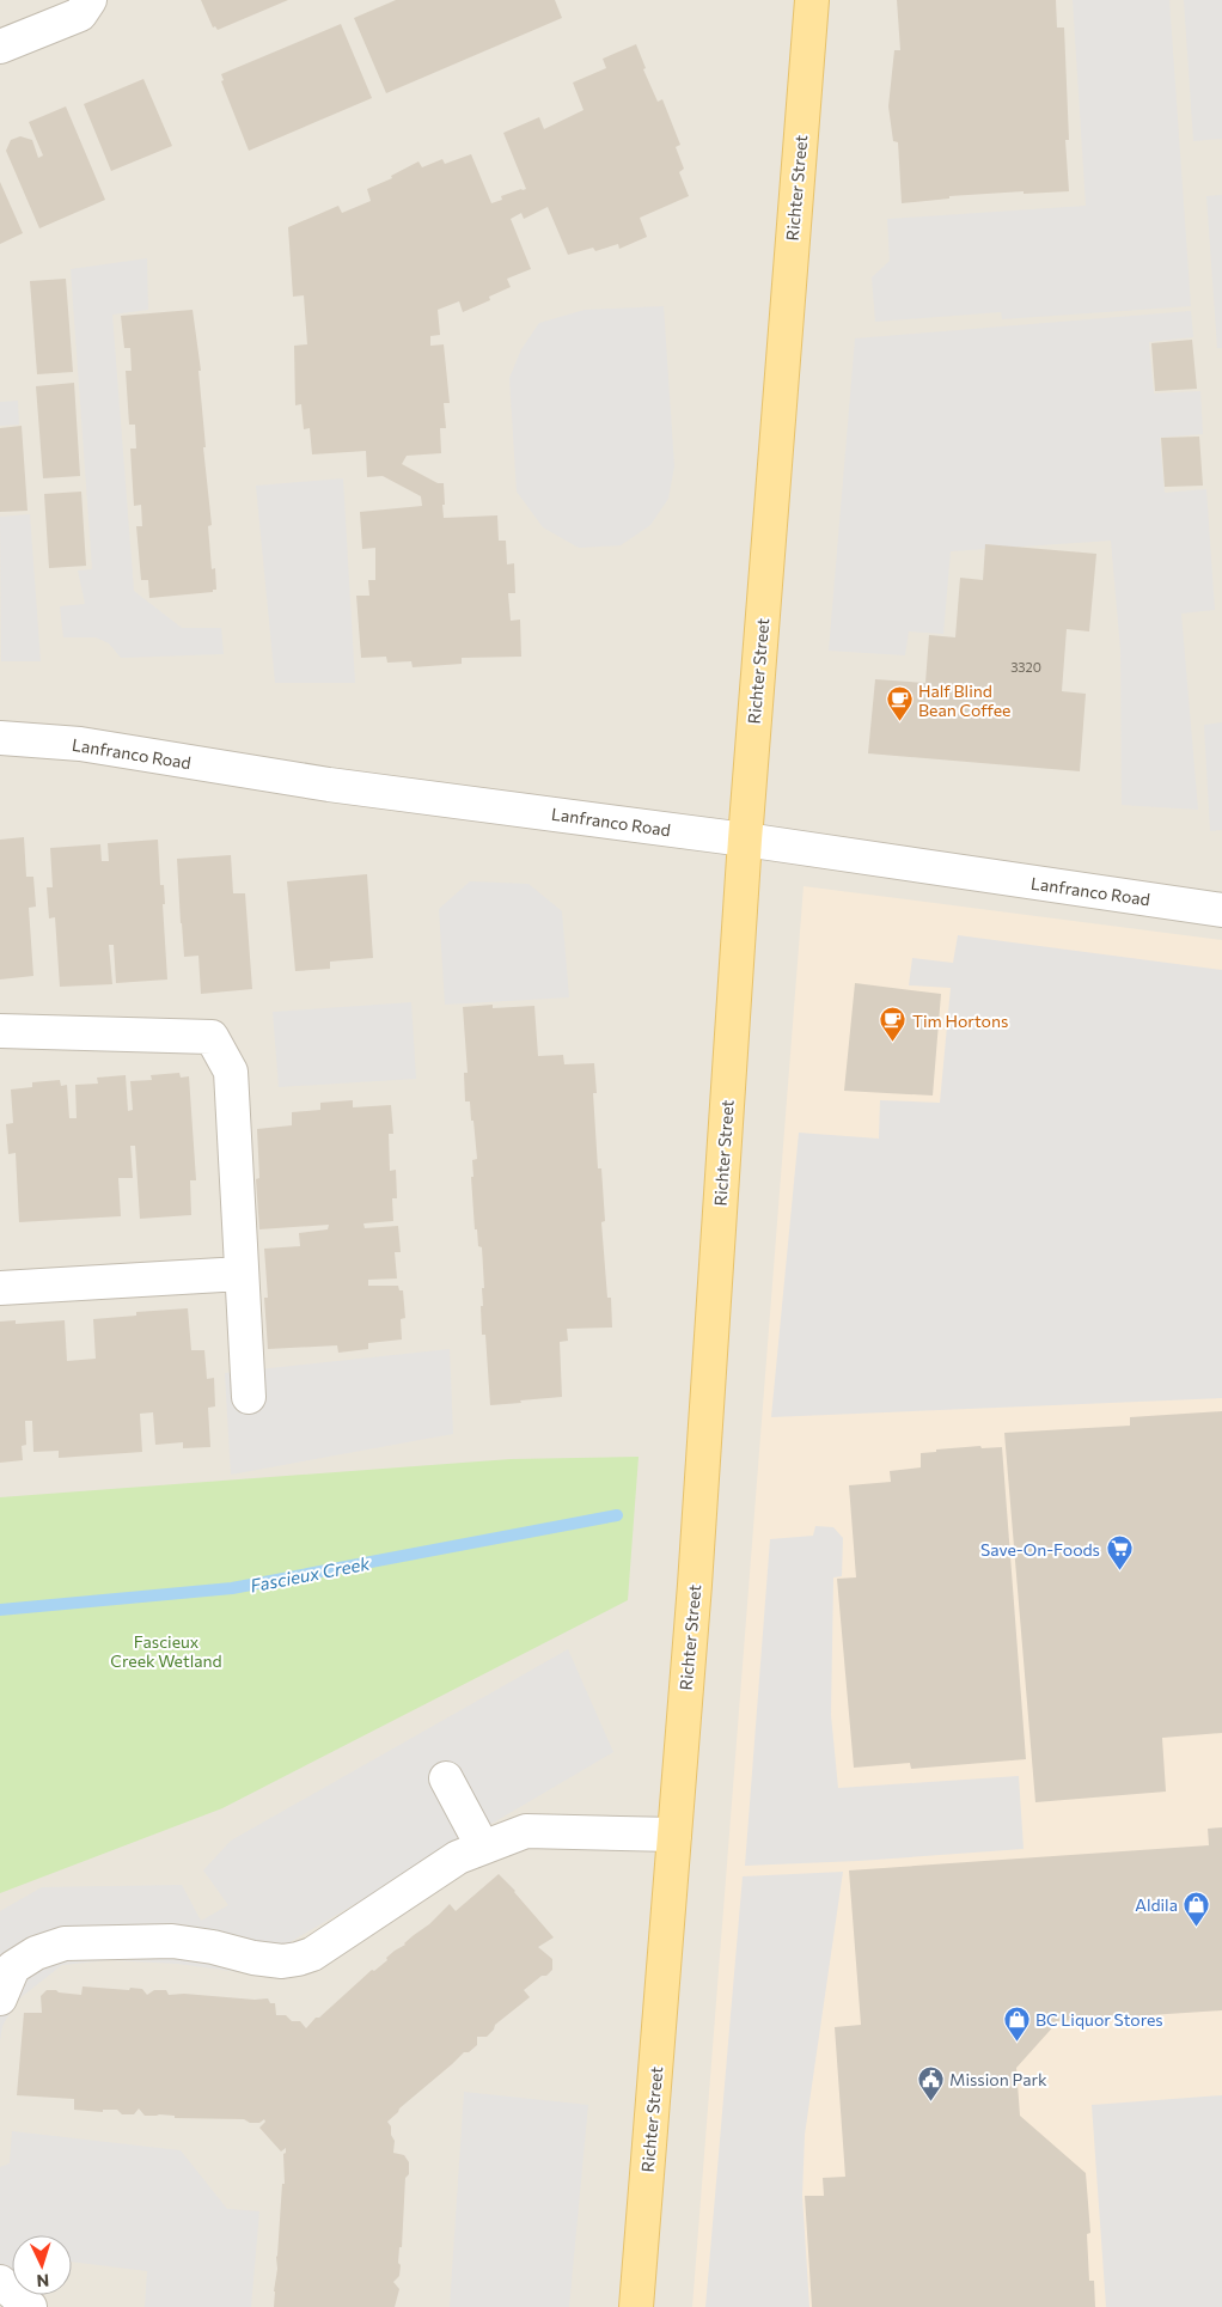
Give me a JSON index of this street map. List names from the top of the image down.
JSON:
{
  "streets": {
    "main road": ["Richter Street"],
    "street": ["Lanfranco Road"]
  },
  "crossings": [
    ["Richter Street", "Lanfranco Road"]
  ],
  "water": ["Fascieux Creek"],
  "parks": ["Fascieux Creek Wetland"],
  "places": {
    "cafe": ["Half Blind Bean Coffee", "Tim Hortons"],
    "supermarket": ["Save-On-Foods"],
    "shop": ["Aldila", "BC Liquor Stores"],
    "public building": ["Mission Park"]
  },
  "house_numbers": ["3320"],
  "north": "bottom"
}
